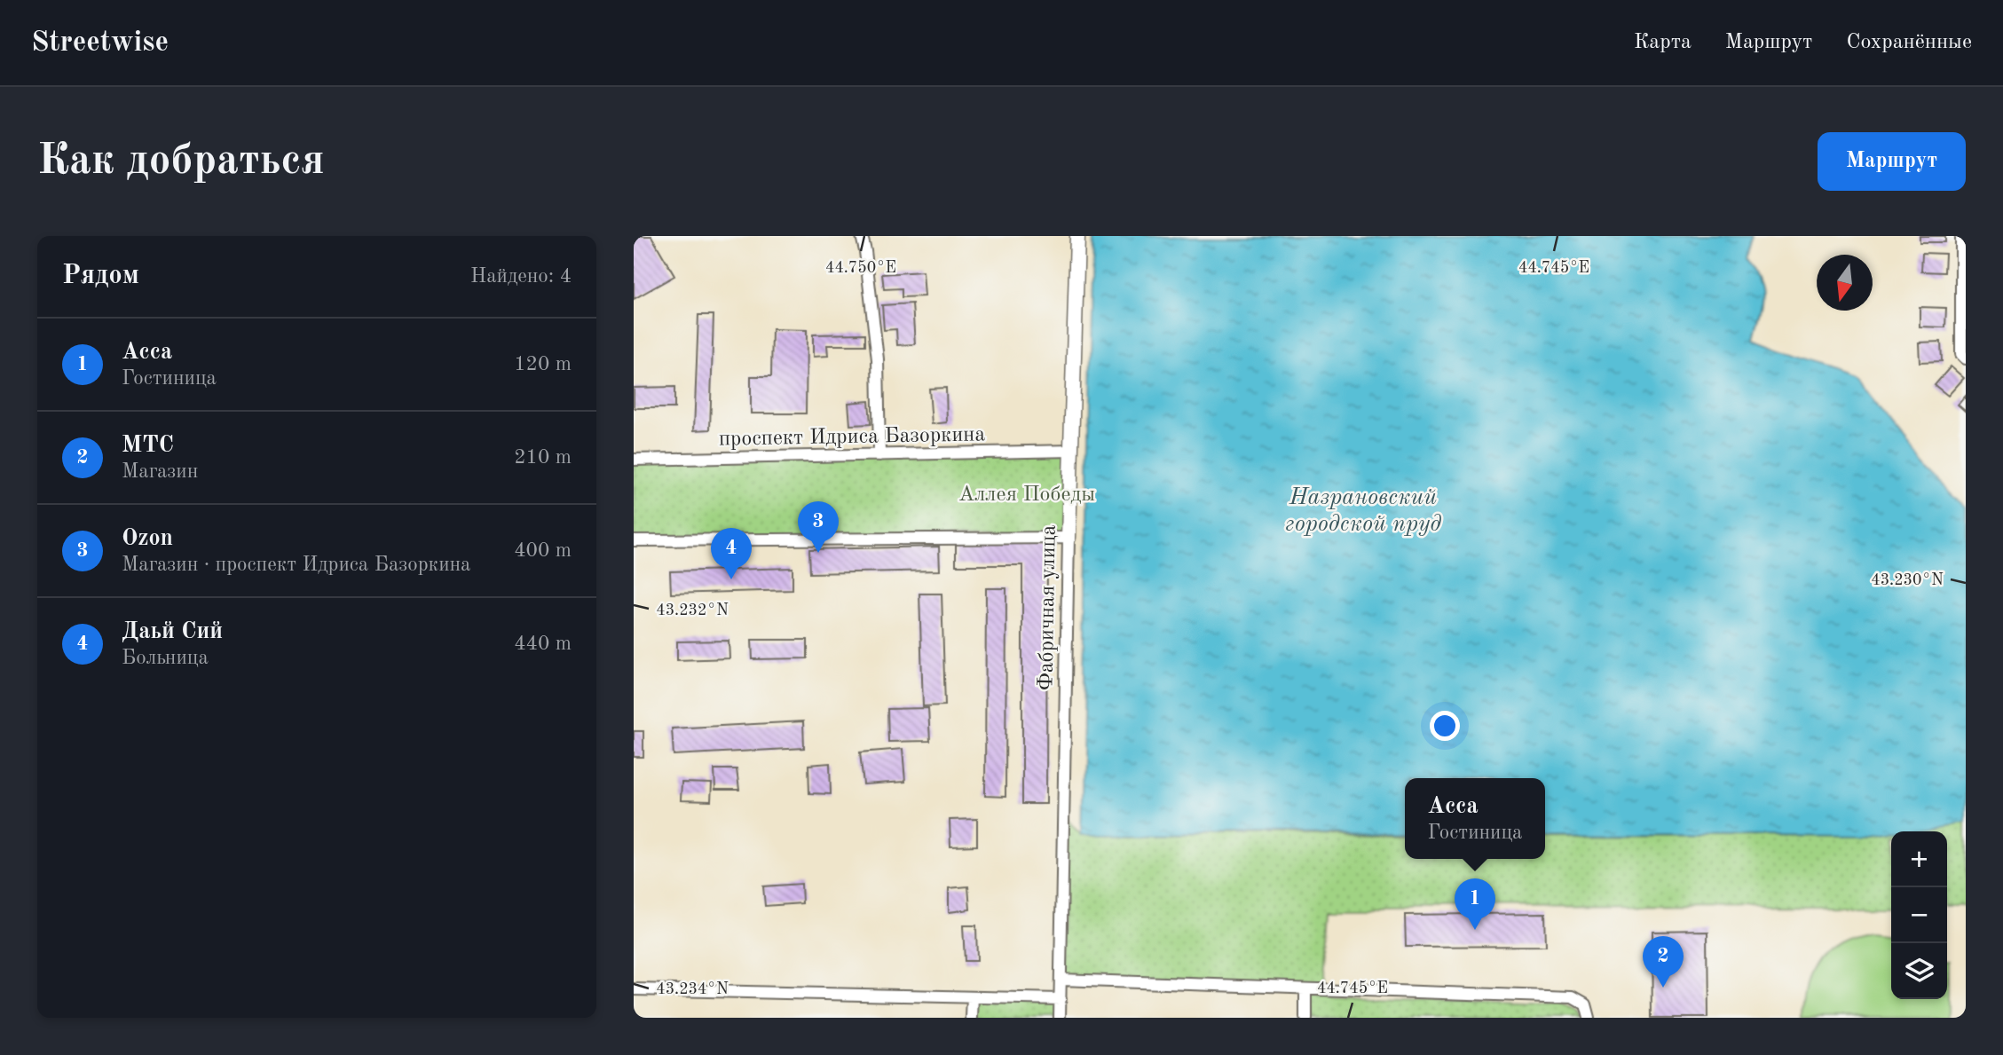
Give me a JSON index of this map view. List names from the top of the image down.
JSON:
{
  "streets": {
    "street": ["проспект Идриса Базоркина", "Фабричная улица"]
  },
  "crossings": [
    ["проспект Идриса Базоркина", "Фабричная улица"]
  ],
  "water": ["Назрановский городской пруд"],
  "parks": ["Аллея Победы"],
  "north": "bottom",
  "page": {
    "header": "Streetwise",
    "nav": ["Карта", "Маршрут", "Сохранённые"],
    "buttons": "Маршрут",
    "title": "Как добраться",
    "heading": ["Рядом", "Найдено: 4"],
    "list": [
      {
        "mark": "1",
        "name": "Асса",
        "note": "Гостиница",
        "value": "120 m"
      },
      {
        "mark": "2",
        "name": "МТС",
        "note": "Магазин",
        "value": "210 m"
      },
      {
        "mark": "3",
        "name": "Ozon",
        "note": "Магазин · проспект Идриса Базоркина",
        "value": "400 m"
      },
      {
        "mark": "4",
        "name": "Даьй Сий",
        "note": "Больница",
        "value": "440 m"
      }
    ],
    "pins": [
      "3",
      "4",
      "1",
      "2"
    ],
    "popup": ["Асса", "Гостиница"],
    "map_buttons": ["+", "−"]
  },
  "coordinates": [
    "44.750°E",
    "44.745°E",
    "43.230°N",
    "43.232°N",
    "43.234°N"
  ]
}
